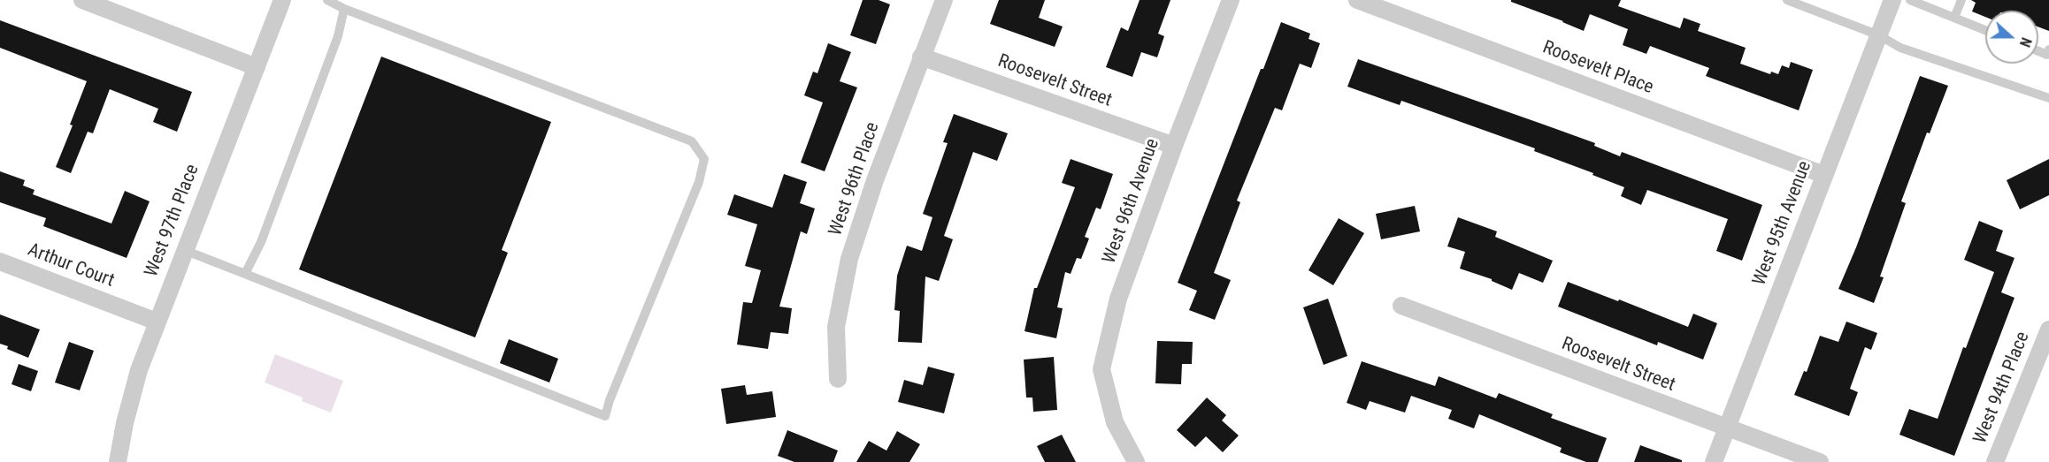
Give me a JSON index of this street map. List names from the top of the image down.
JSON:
{
  "streets": {
    "street": [
      "Roosevelt Place",
      "Roosevelt Street",
      "West 96th Place",
      "West 96th Avenue",
      "West 97th Place",
      "West 95th Avenue",
      "Arthur Court",
      "West 94th Place"
    ]
  },
  "crossings": [
    ["Roosevelt Place", "West 95th Avenue"],
    ["Roosevelt Street", "West 96th Place"],
    ["Roosevelt Street", "West 96th Avenue"],
    ["Roosevelt Street", "West 95th Avenue"],
    ["West 97th Place", "Arthur Court"]
  ],
  "north": "right"
}
